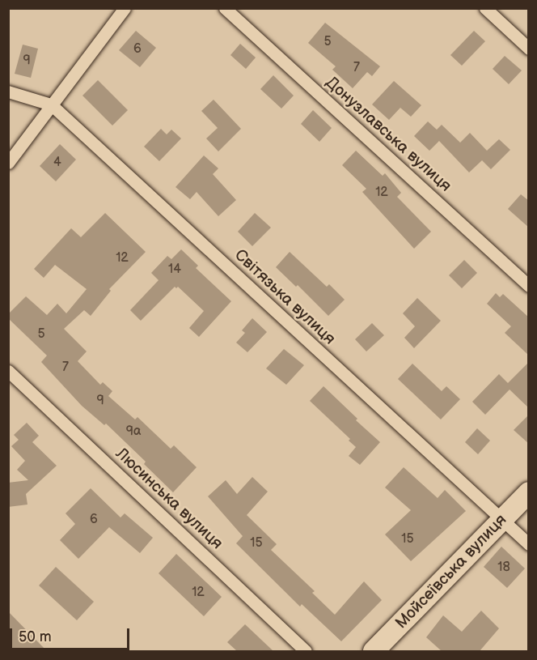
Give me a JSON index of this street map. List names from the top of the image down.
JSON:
{
  "streets": {
    "main road": ["Мойсеївська вулиця"],
    "street": ["Донузлавська вулиця", "Світязька вулиця", "Люсинська вулиця"]
  },
  "crossings": [
    ["Світязька вулиця", "Мойсеївська вулиця"]
  ],
  "house_numbers": [
    "5",
    "6",
    "9",
    "7",
    "4",
    "12",
    "12",
    "14",
    "5",
    "7",
    "9",
    "9а",
    "6",
    "15",
    "15",
    "18",
    "12"
  ],
  "scale_bar": "50 m"
}
